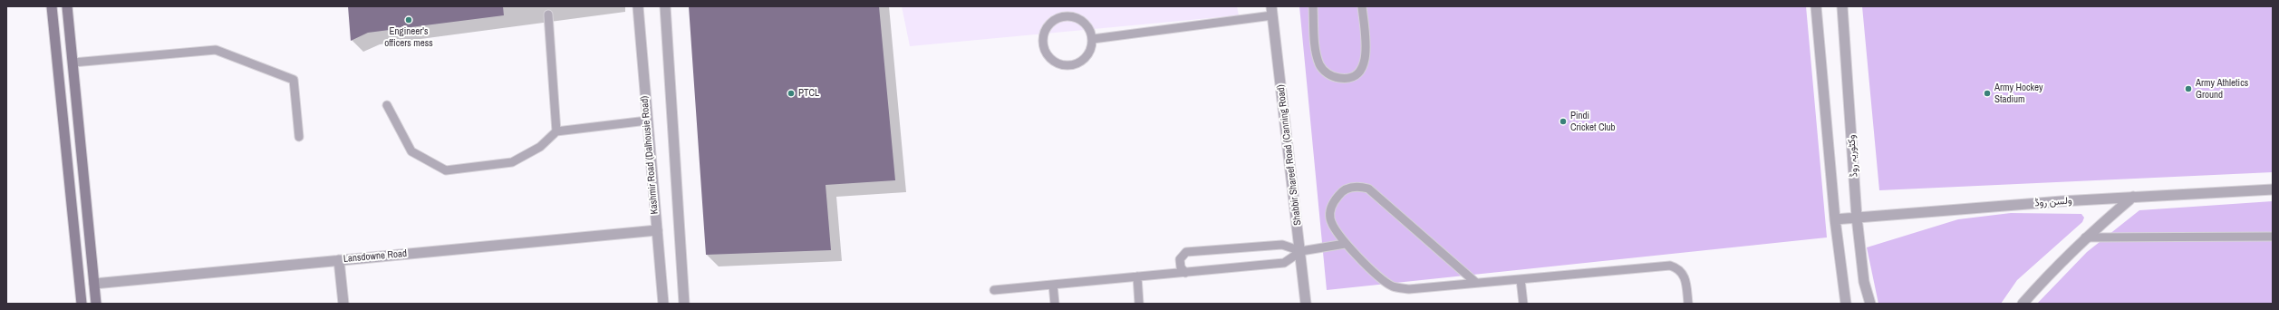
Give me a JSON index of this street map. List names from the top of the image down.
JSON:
{
  "streets": {
    "street": [
      "Kashmir Road (Dalhousie Road)",
      "Shabbir Shareef Road (Canning Road)",
      "وکٹوریہ روڈ",
      "ولسن روڈ",
      "Lansdowne Road"
    ]
  },
  "crossings": [
    ["Kashmir Road (Dalhousie Road)", "Lansdowne Road"],
    ["وکٹوریہ روڈ", "ولسن روڈ"]
  ],
  "places": [
    "Engineer's officers mess",
    "Army Athletics Ground",
    "PTCL",
    "Army Hockey Stadium",
    "Pindi Cricket Club"
  ]
}
